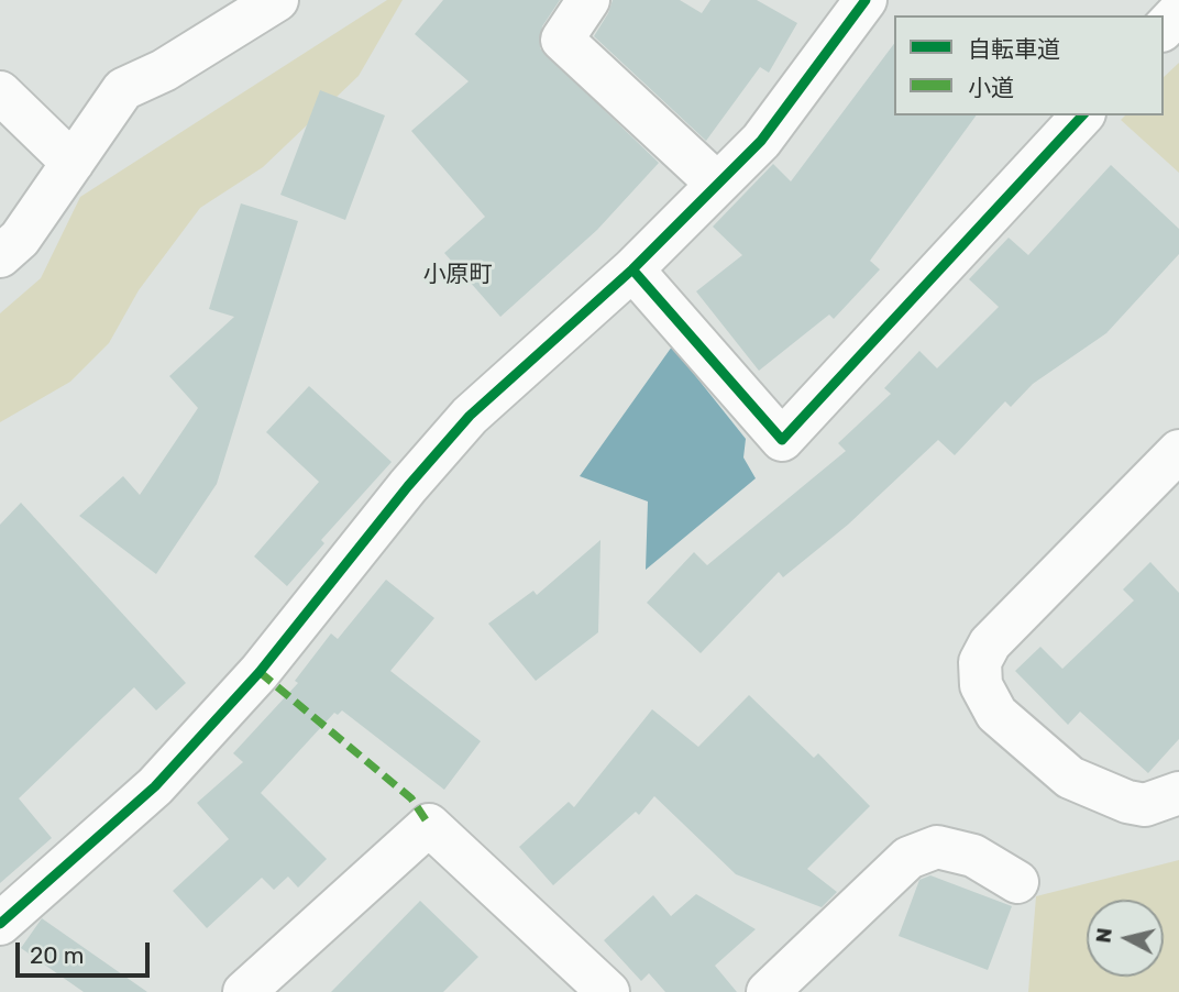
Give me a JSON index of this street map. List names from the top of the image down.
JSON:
{
  "districts": ["小原町"],
  "legend": ["自転車道", "小道"],
  "scale_bar": "20 m",
  "north": "left"
}
